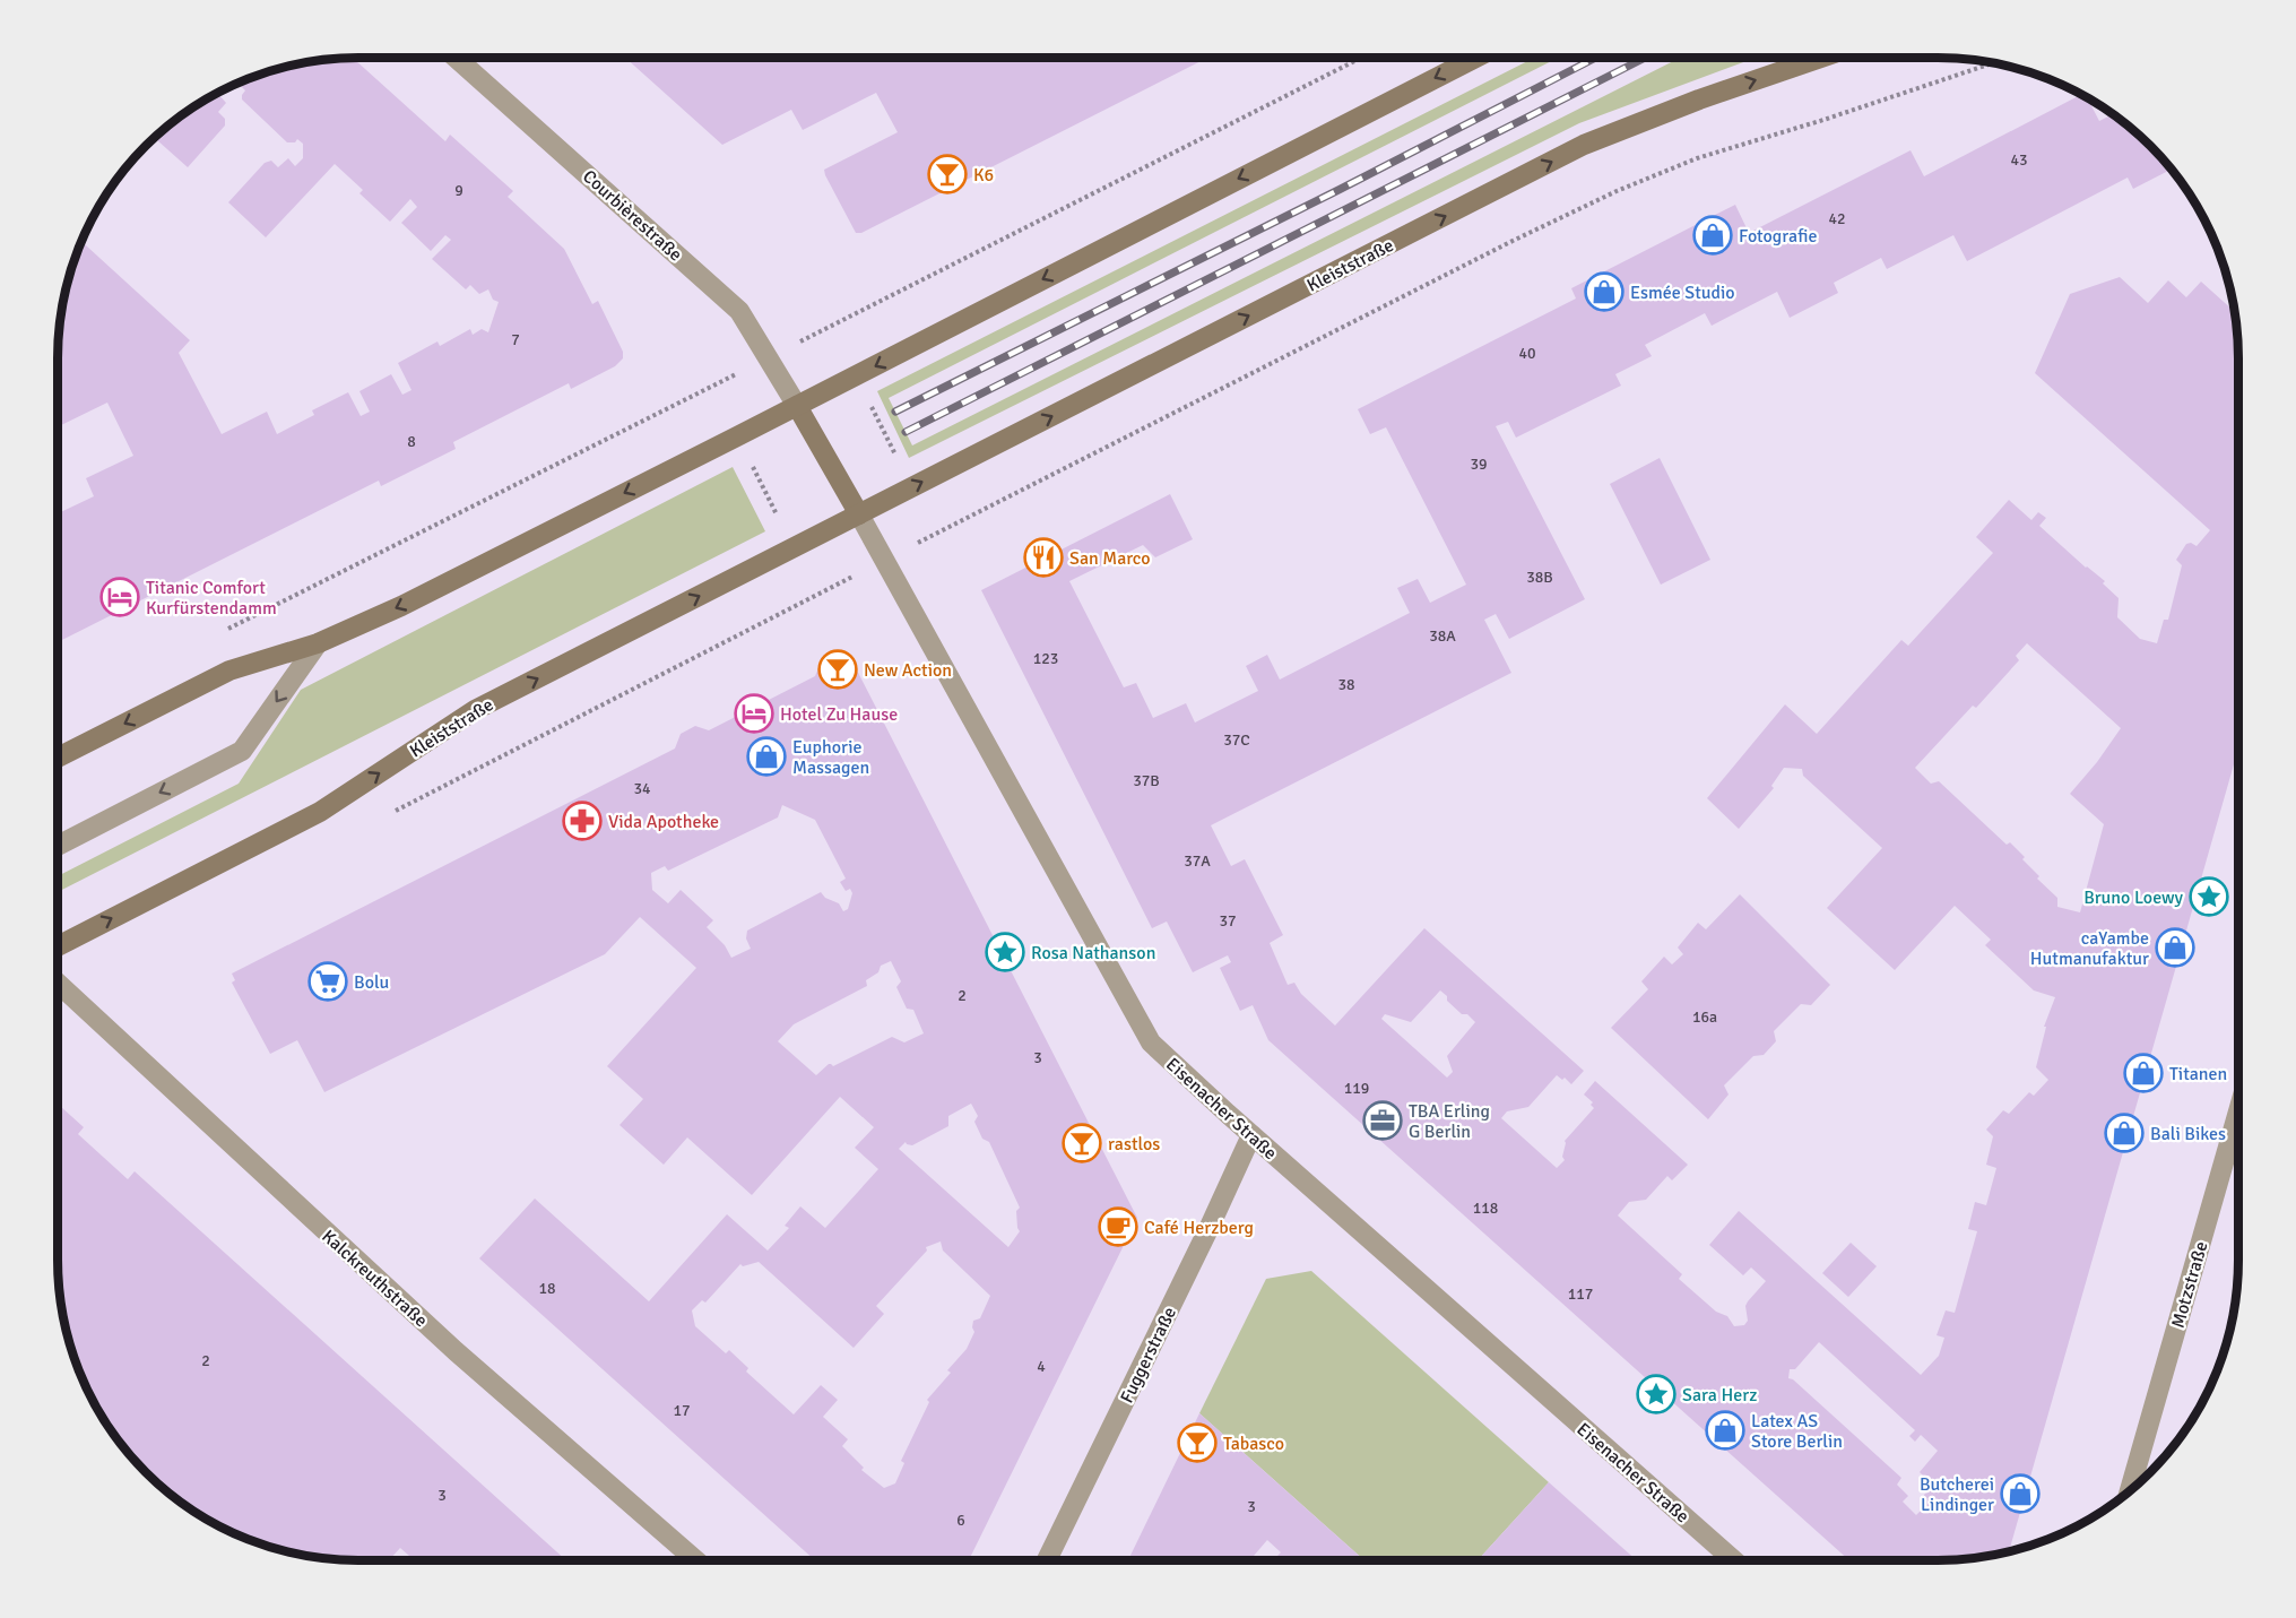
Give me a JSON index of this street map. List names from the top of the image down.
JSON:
{
  "streets": {
    "main road": ["Kleiststraße"],
    "street": [
      "Courbièrestraße",
      "Eisenacher Straße",
      "Kalckreuthstraße",
      "Motzstraße",
      "Fuggerstraße"
    ]
  },
  "crossings": [
    ["Kleiststraße", "Eisenacher Straße"],
    ["Eisenacher Straße", "Fuggerstraße"]
  ],
  "places": {
    "bar": [
      "K6",
      "New Action",
      "rastlos",
      "Tabasco"
    ],
    "shop": [
      "Fotografie",
      "Esmée Studio",
      "Euphorie Massagen",
      "caYambe Hutmanufaktur",
      "Titanen",
      "Bali Bikes",
      "Latex AS Store Berlin",
      "Butcherei Lindinger"
    ],
    "restaurant": ["San Marco"],
    "hotel": ["Titanic Comfort Kurfürstendamm", "Hotel Zu Hause"],
    "pharmacy": ["Vida Apotheke"],
    "place": ["Bruno Loewy", "Rosa Nathanson", "Sara Herz"],
    "supermarket": ["Bolu"],
    "office": ["TBA Erling G Berlin"],
    "cafe": ["Café Herzberg"]
  },
  "house_numbers": [
    "43",
    "9",
    "42",
    "7",
    "40",
    "8",
    "39",
    "38B",
    "38A",
    "123",
    "38",
    "37C",
    "37B",
    "34",
    "37A",
    "37",
    "2",
    "16a",
    "3",
    "119",
    "118",
    "18",
    "117",
    "2",
    "4",
    "17",
    "3",
    "3",
    "6"
  ]
}
